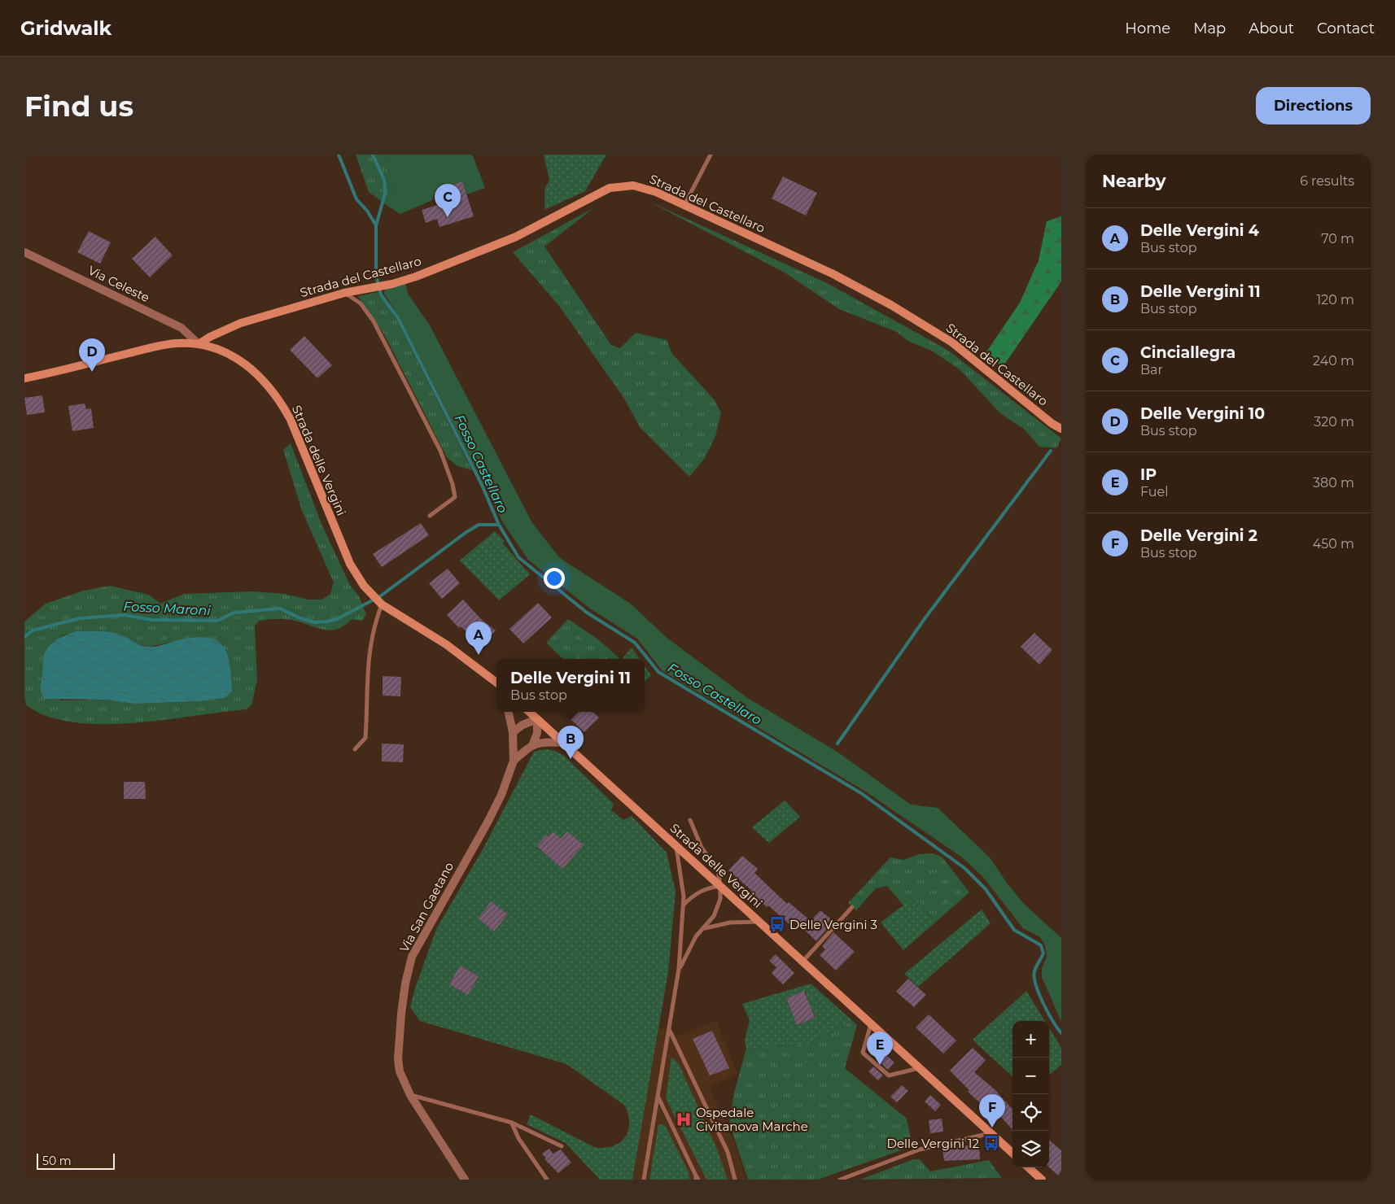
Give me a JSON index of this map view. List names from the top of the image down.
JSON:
{
  "streets": {
    "main road": ["Strada del Castellaro", "Strada delle Vergini"],
    "street": ["Via Celeste", "Via San Gaetano"]
  },
  "crossings": [
    ["Strada del Castellaro", "Via Celeste"],
    ["Strada del Castellaro", "Strada delle Vergini"],
    ["Via Celeste", "Strada delle Vergini"]
  ],
  "water": ["Fosso Castellaro", "Fosso Maroni"],
  "places": {
    "bus stop": ["Delle Vergini 3", "Delle Vergini 12"],
    "hospital": ["Ospedale Civitanova Marche"]
  },
  "scale_bar": "50 m",
  "page": {
    "header": "Gridwalk",
    "nav": [
      "Home",
      "Map",
      "About",
      "Contact"
    ],
    "buttons": "Directions",
    "title": "Find us",
    "heading": ["Nearby", "6 results"],
    "pins": [
      "C",
      "D",
      "A",
      "B",
      "E",
      "F"
    ],
    "list": [
      {
        "mark": "A",
        "name": "Delle Vergini 4",
        "note": "Bus stop",
        "value": "70 m"
      },
      {
        "mark": "B",
        "name": "Delle Vergini 11",
        "note": "Bus stop",
        "value": "120 m"
      },
      {
        "mark": "C",
        "name": "Cinciallegra",
        "note": "Bar",
        "value": "240 m"
      },
      {
        "mark": "D",
        "name": "Delle Vergini 10",
        "note": "Bus stop",
        "value": "320 m"
      },
      {
        "mark": "E",
        "name": "IP",
        "note": "Fuel",
        "value": "380 m"
      },
      {
        "mark": "F",
        "name": "Delle Vergini 2",
        "note": "Bus stop",
        "value": "450 m"
      }
    ],
    "popup": ["Delle Vergini 11", "Bus stop"],
    "map_buttons": ["+", "−"],
    "scale": "50 m"
  }
}
